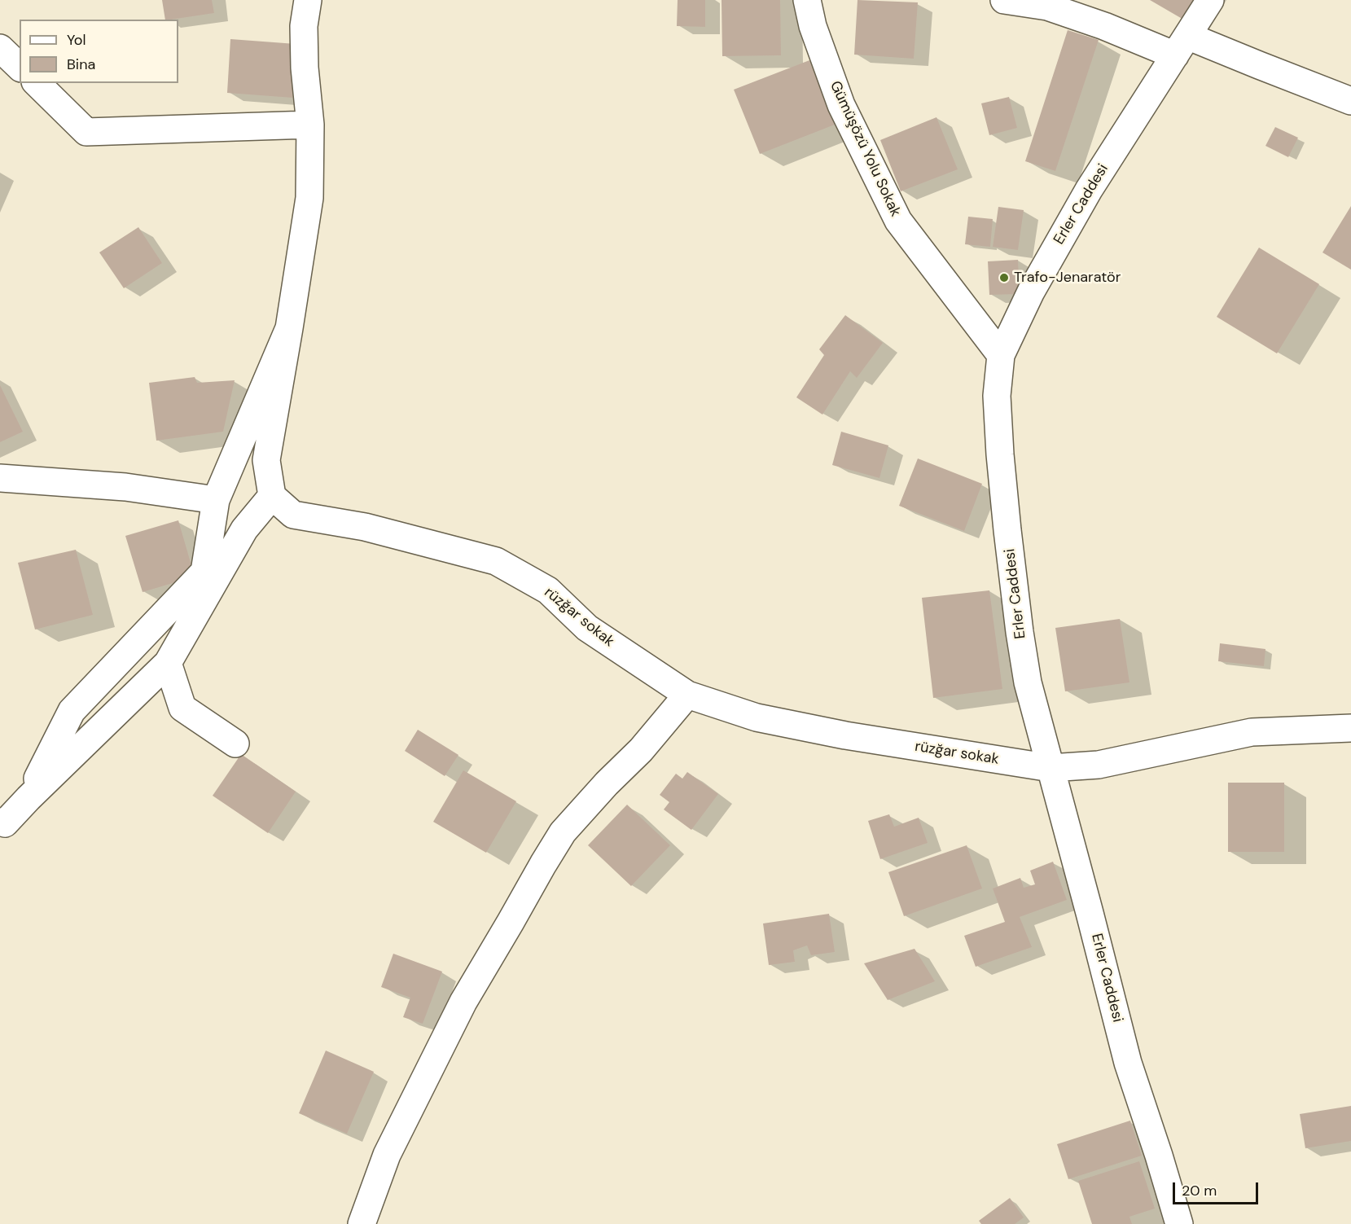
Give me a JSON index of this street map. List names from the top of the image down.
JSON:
{
  "streets": {
    "street": ["Gümüşözü Yolu Sokak", "Erler Caddesi", "rüzğar sokak"]
  },
  "crossings": [
    ["Gümüşözü Yolu Sokak", "Erler Caddesi"],
    ["Erler Caddesi", "rüzğar sokak"]
  ],
  "places": ["Trafo-Jenaratör"],
  "legend": ["Yol", "Bina"],
  "scale_bar": "20 m"
}
